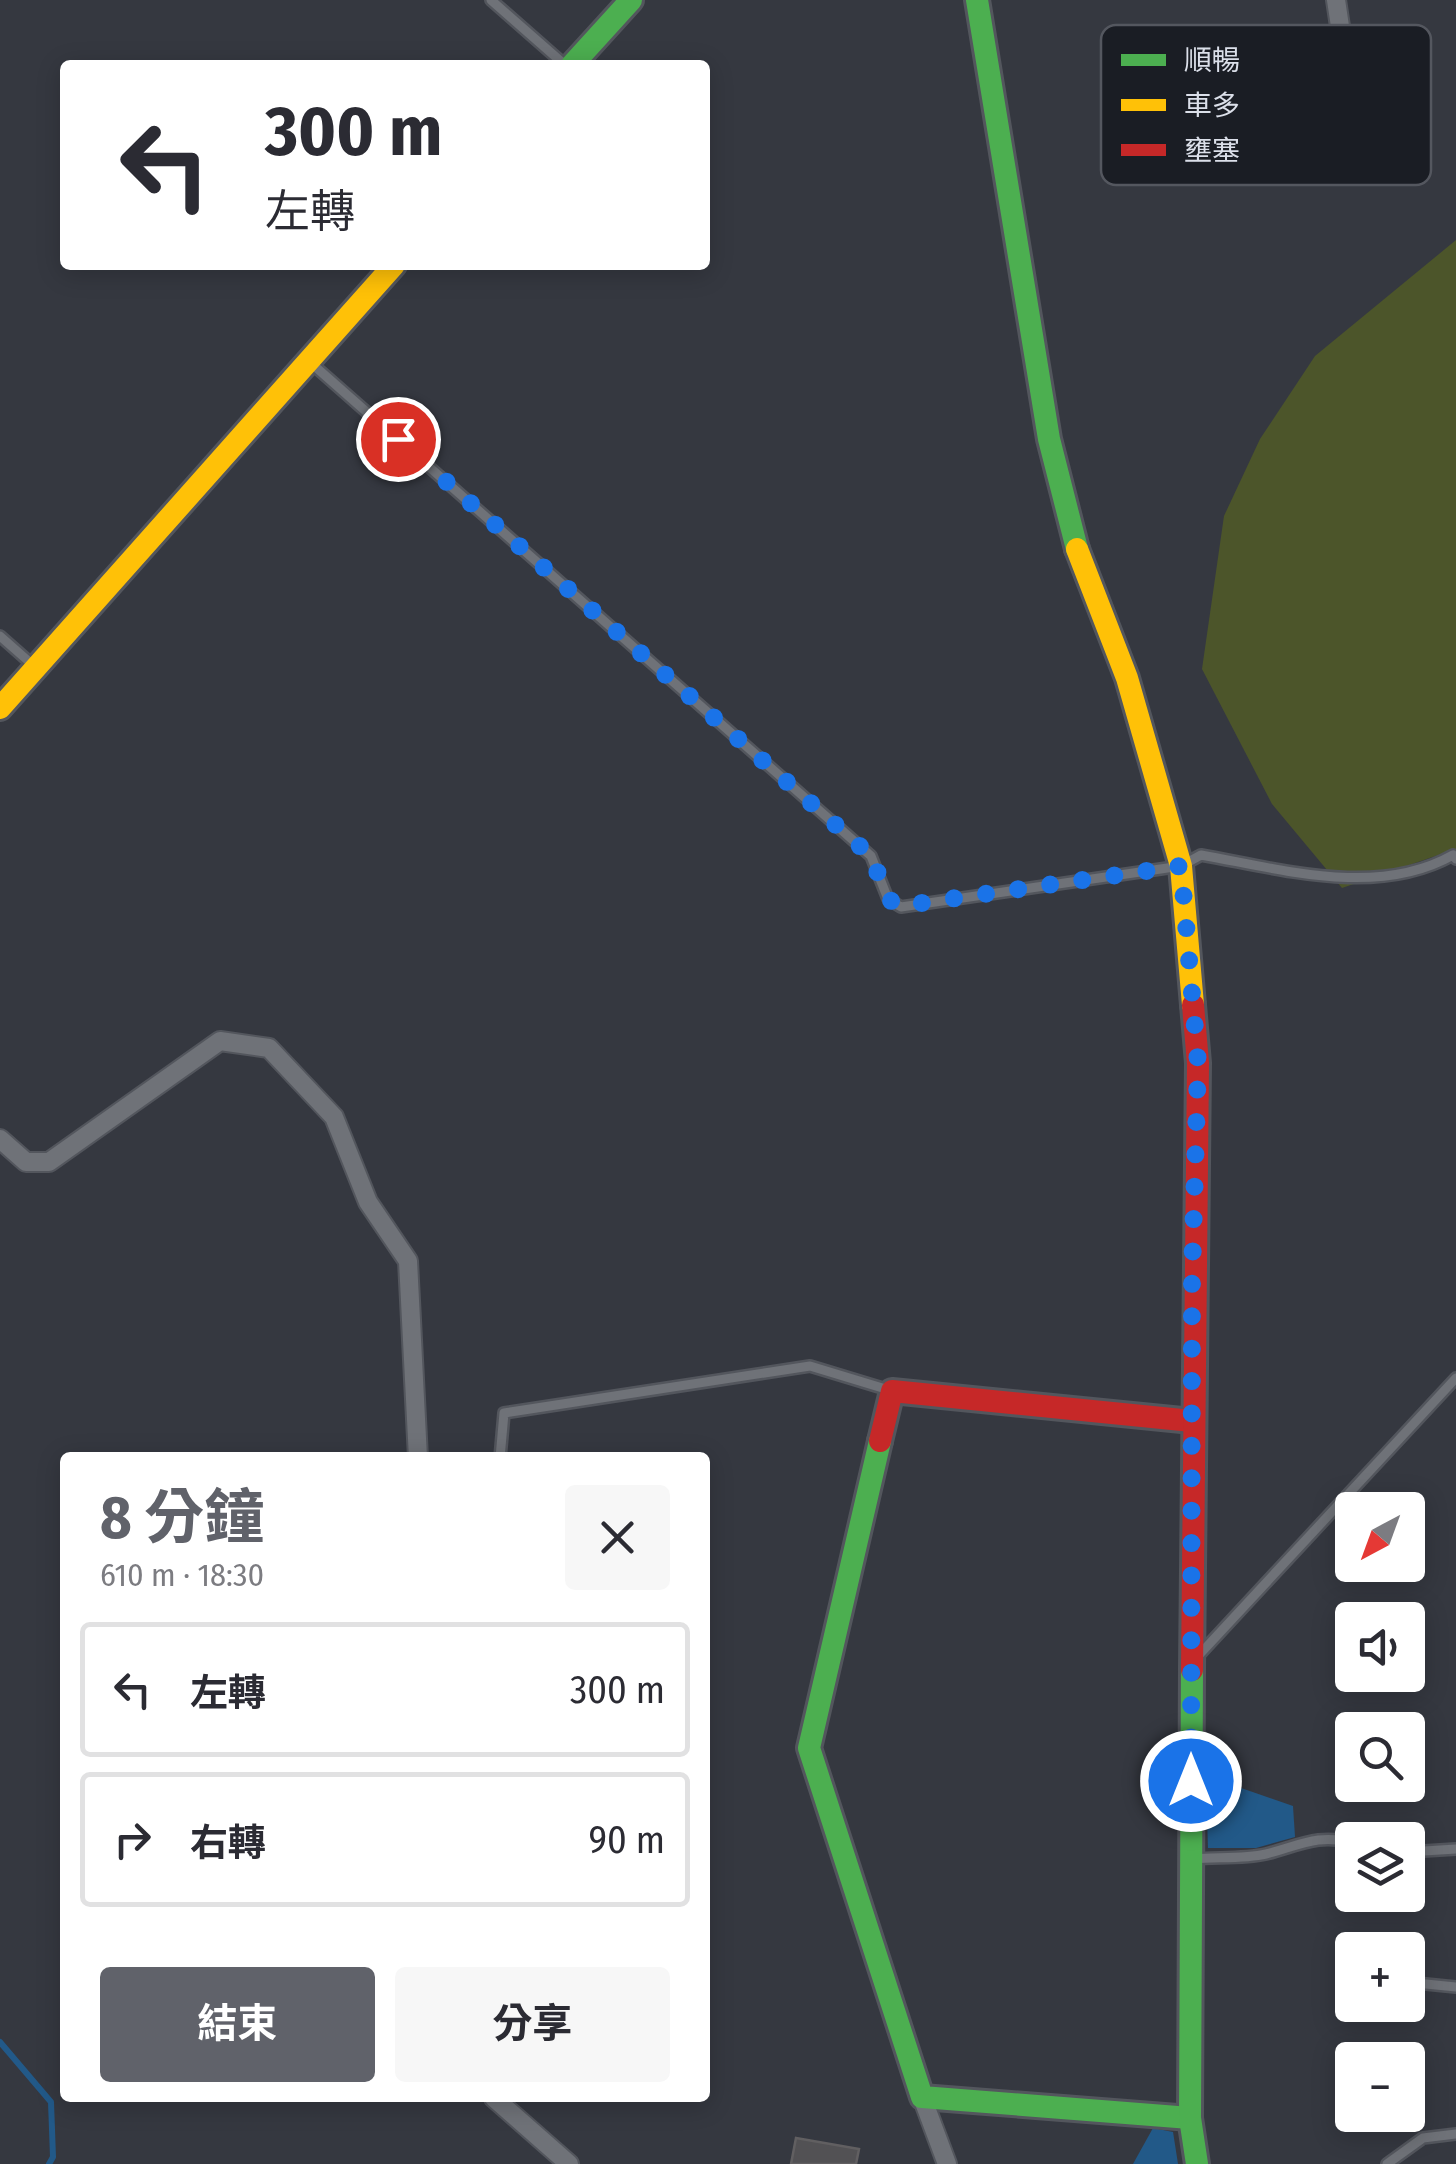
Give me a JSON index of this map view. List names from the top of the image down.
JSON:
{
  "legend": ["順暢", "車多", "壅塞"],
  "north": "bottom left",
  "page": {
    "turn": ["300 m", "左轉"],
    "heading": ["8 分鐘", "610 m · 18:30"],
    "map_buttons": ["+", "−"],
    "list": [
      {
        "name": "左轉",
        "value": "300 m"
      },
      {
        "name": "右轉",
        "value": "90 m"
      }
    ],
    "buttons": ["結束", "分享"]
  }
}
